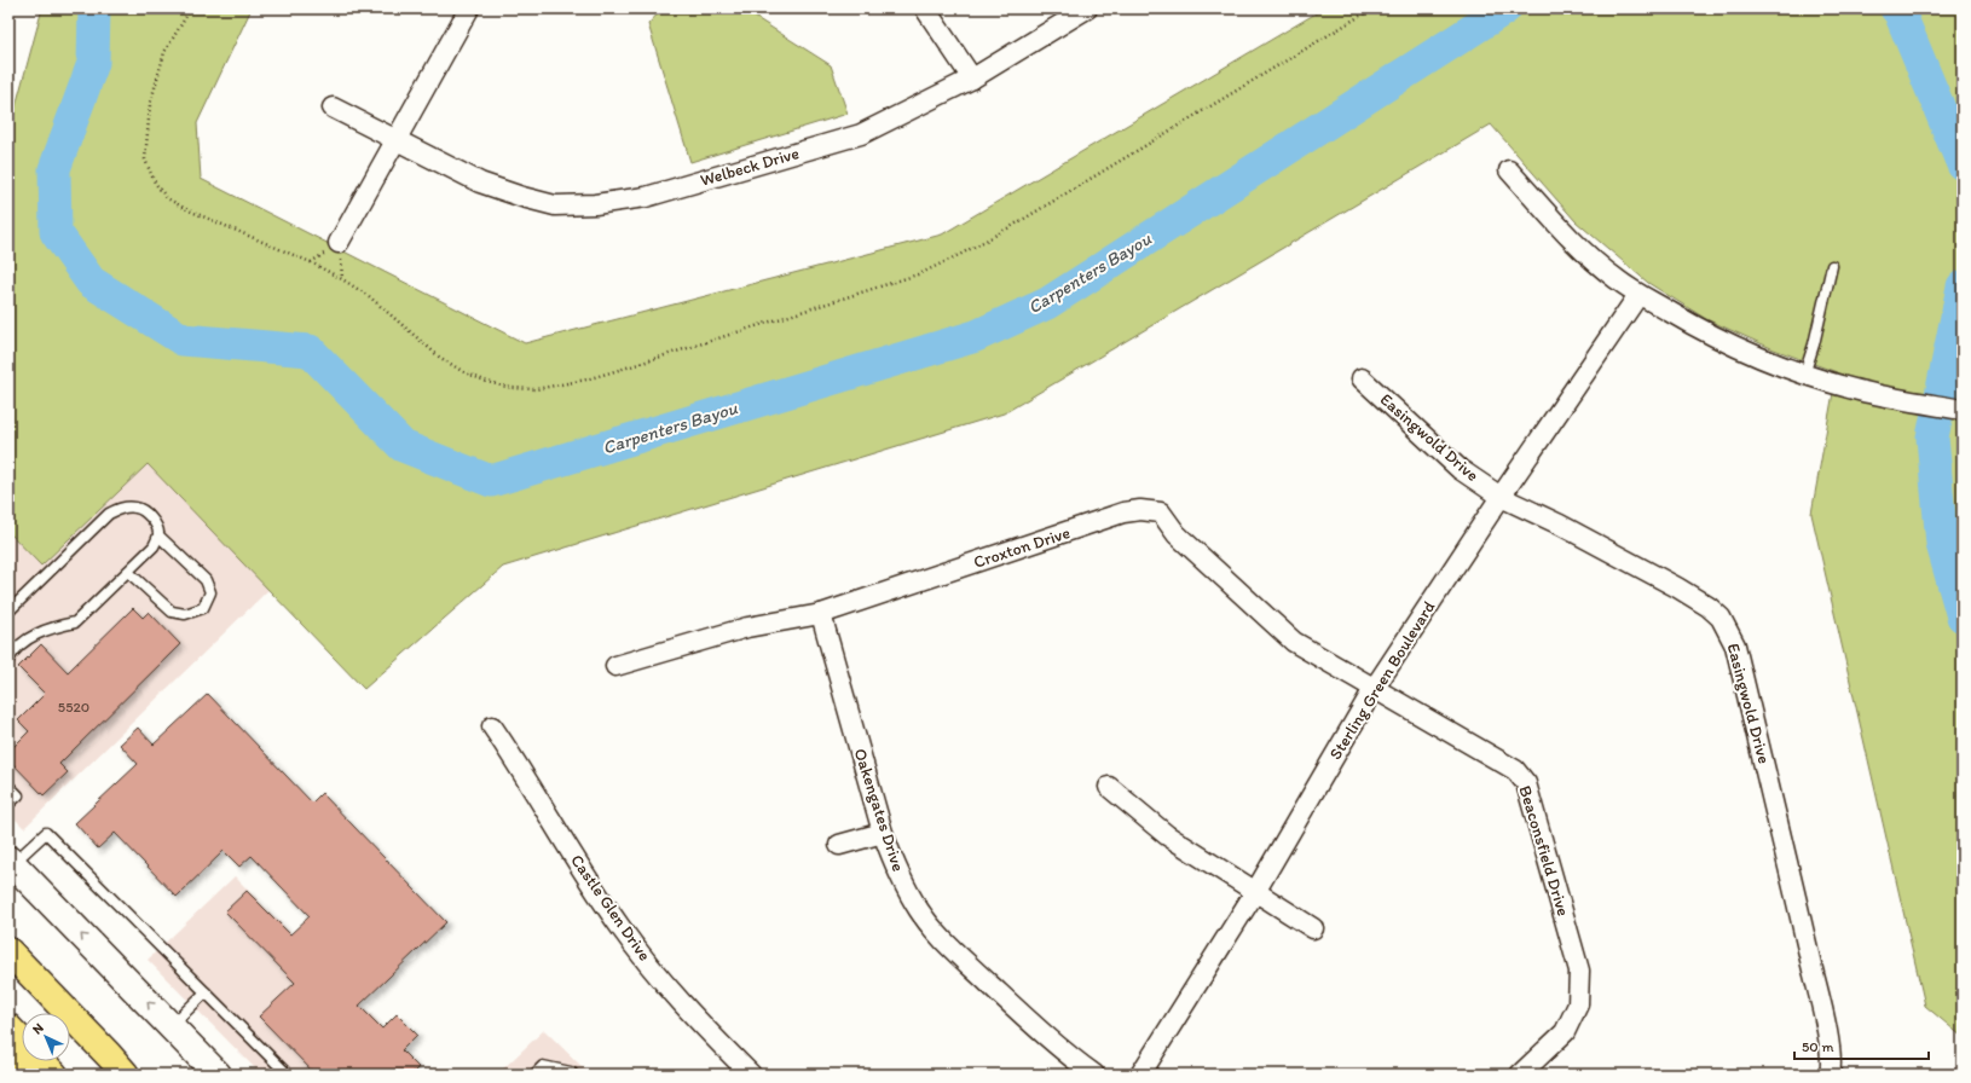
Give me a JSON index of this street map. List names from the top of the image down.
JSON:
{
  "streets": {
    "street": [
      "Welbeck Drive",
      "Easingwold Drive",
      "Croxton Drive",
      "Sterling Green Boulevard",
      "Oakengates Drive",
      "Beaconsfield Drive",
      "Castle Glen Drive"
    ]
  },
  "crossings": [
    ["Easingwold Drive", "Sterling Green Boulevard"],
    ["Croxton Drive", "Sterling Green Boulevard"],
    ["Croxton Drive", "Oakengates Drive"],
    ["Croxton Drive", "Beaconsfield Drive"],
    ["Sterling Green Boulevard", "Beaconsfield Drive"]
  ],
  "water": ["Carpenters Bayou"],
  "house_numbers": ["5520"],
  "scale_bar": "50 m",
  "north": "top left"
}
